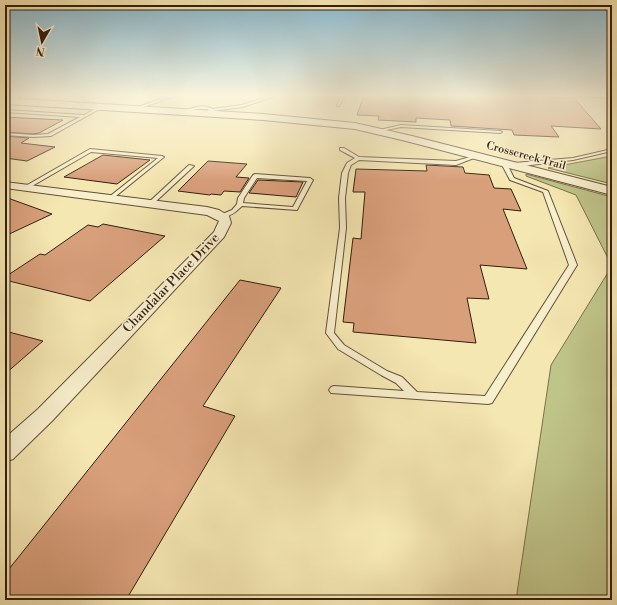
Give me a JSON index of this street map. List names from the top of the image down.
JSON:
{
  "streets": {
    "street": ["Crosscreek Trail", "Chandalar Place Drive"]
  },
  "north": "bottom"
}
